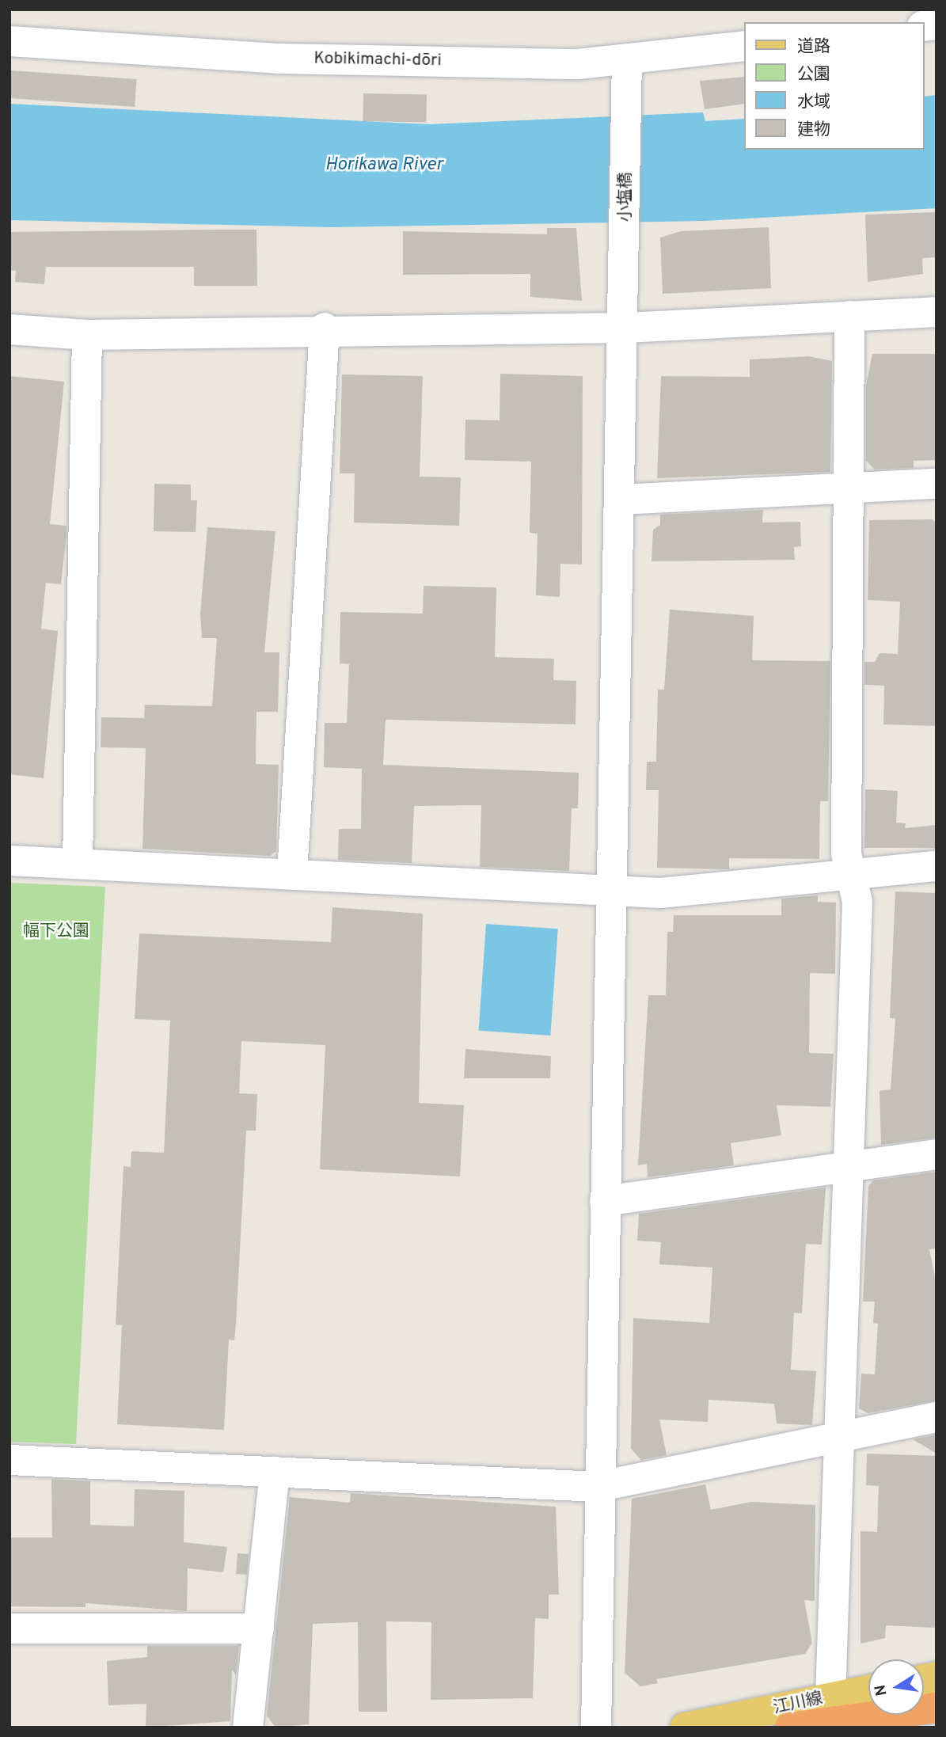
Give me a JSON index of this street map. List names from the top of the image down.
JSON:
{
  "streets": {
    "main road": ["江川線"],
    "street": ["Kobikimachi-dōri", "小塩橋"]
  },
  "crossings": [
    ["Kobikimachi-dōri", "小塩橋"]
  ],
  "water": ["Horikawa River"],
  "parks": ["幅下公園"],
  "legend": [
    "道路",
    "公園",
    "水域",
    "建物"
  ],
  "north": "left"
}
